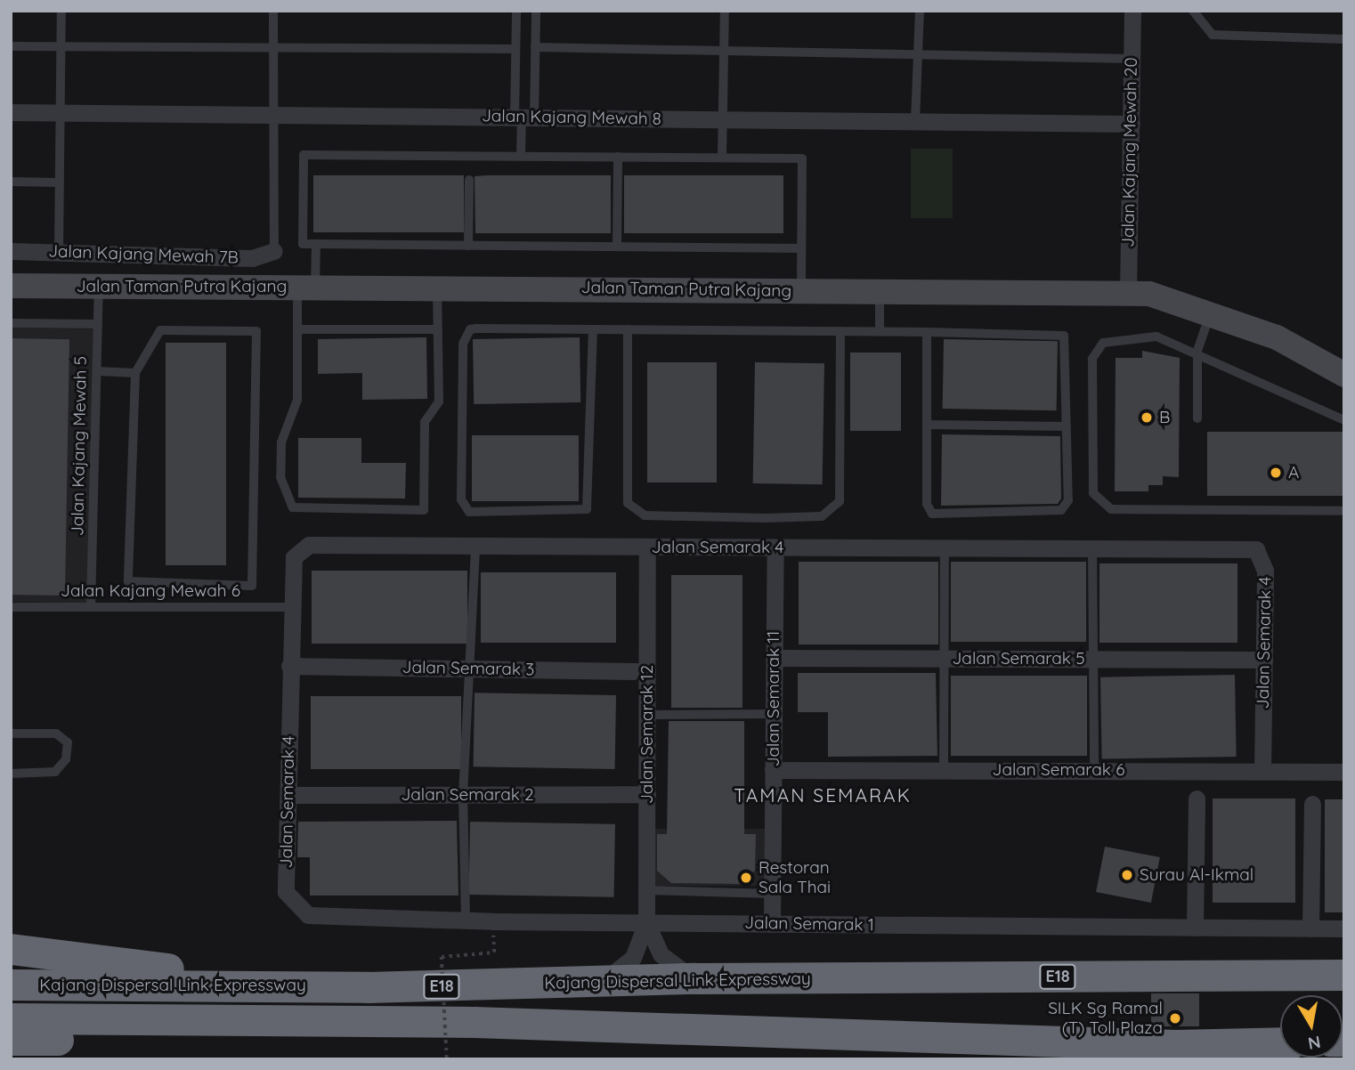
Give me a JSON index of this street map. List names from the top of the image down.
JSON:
{
  "streets": {
    "highway": ["E18", "Kajang Dispersal Link Expressway"],
    "street": [
      "Jalan Kajang Mewah 8",
      "Jalan Kajang Mewah 20",
      "Jalan Kajang Mewah 7B",
      "Jalan Taman Putra Kajang",
      "Jalan Semarak 4",
      "Jalan Semarak 5",
      "Jalan Semarak 3",
      "Jalan Semarak 11",
      "Jalan Semarak 12",
      "Jalan Semarak 6",
      "Jalan Semarak 2",
      "Jalan Semarak 1"
    ],
    "lane": ["Jalan Kajang Mewah 5", "Jalan Kajang Mewah 6"]
  },
  "crossings": [
    ["Jalan Kajang Mewah 8", "Jalan Kajang Mewah 20"],
    ["Jalan Kajang Mewah 20", "Jalan Taman Putra Kajang"],
    ["Jalan Taman Putra Kajang", "Jalan Kajang Mewah 5"],
    ["Jalan Kajang Mewah 5", "Jalan Kajang Mewah 6"],
    ["Jalan Semarak 4", "Jalan Kajang Mewah 6"],
    ["Jalan Semarak 4", "Jalan Semarak 5"],
    ["Jalan Semarak 4", "Jalan Semarak 3"],
    ["Jalan Semarak 4", "Jalan Semarak 11"],
    ["Jalan Semarak 4", "Jalan Semarak 12"],
    ["Jalan Semarak 4", "Jalan Semarak 6"],
    ["Jalan Semarak 4", "Jalan Semarak 2"],
    ["Jalan Semarak 4", "Jalan Semarak 1"],
    ["Jalan Semarak 5", "Jalan Semarak 11"],
    ["Jalan Semarak 3", "Jalan Semarak 12"],
    ["Jalan Semarak 11", "Jalan Semarak 6"],
    ["Jalan Semarak 11", "Jalan Semarak 1"],
    ["Jalan Semarak 12", "Jalan Semarak 2"],
    ["Jalan Semarak 12", "Jalan Semarak 1"],
    ["Jalan Semarak 12", "Kajang Dispersal Link Expressway"]
  ],
  "districts": ["TAMAN SEMARAK"],
  "places": [
    "B",
    "A",
    "Surau Al-Ikmal",
    "Restoran Sala Thai",
    "SILK Sg Ramal (T) Toll Plaza"
  ],
  "north": "bottom"
}
